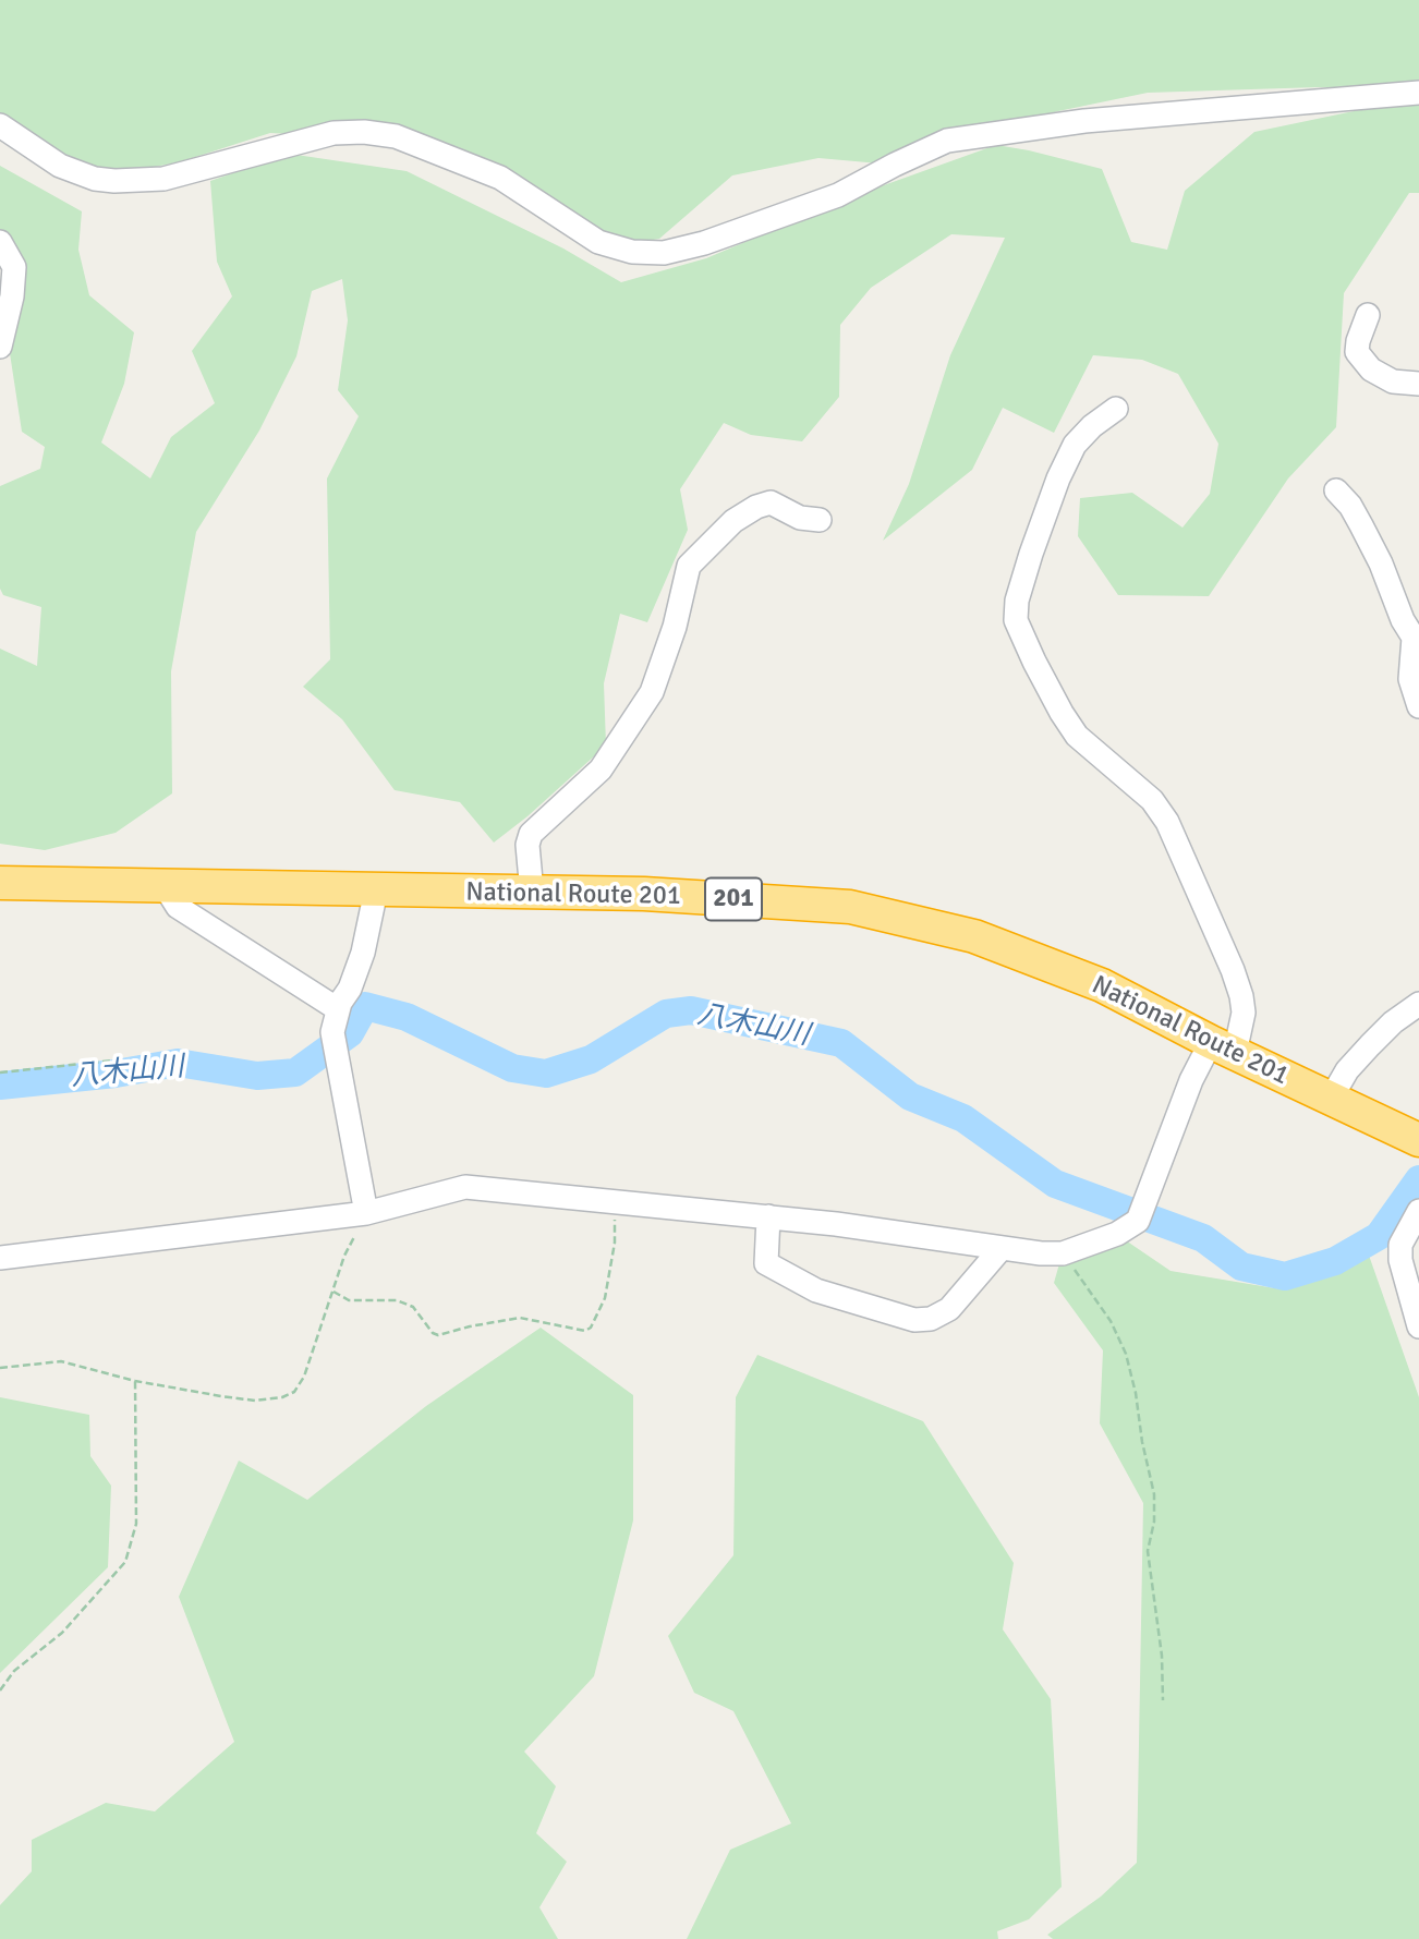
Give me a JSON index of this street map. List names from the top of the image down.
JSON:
{
  "streets": {
    "highway": ["National Route 201", "201"]
  },
  "water": ["八木山川"]
}
